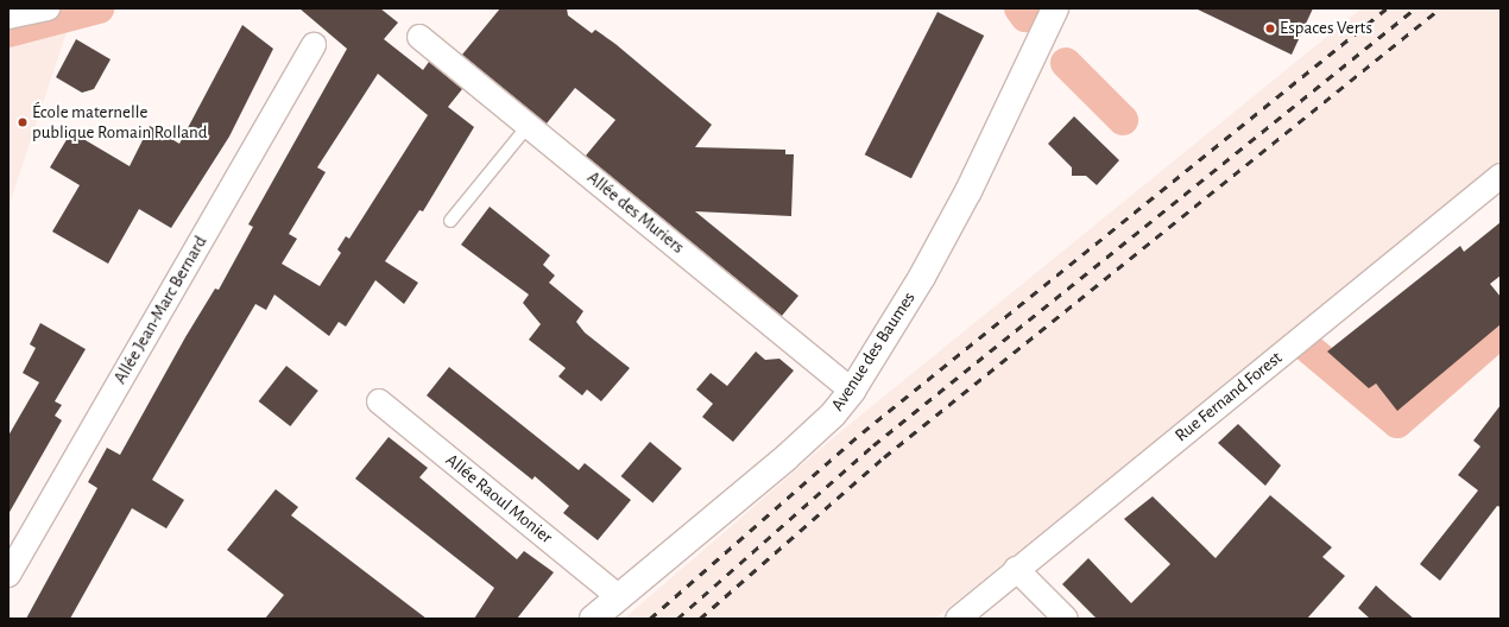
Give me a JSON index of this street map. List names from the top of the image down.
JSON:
{
  "streets": {
    "street": [
      "Allée des Muriers",
      "Allée Jean-Marc Bernard",
      "Avenue des Baumes",
      "Rue Fernand Forest",
      "Allée Raoul Monier"
    ]
  },
  "crossings": [
    ["Allée des Muriers", "Avenue des Baumes"],
    ["Avenue des Baumes", "Allée Raoul Monier"]
  ],
  "places": ["Espaces Verts", "École maternelle publique Romain Rolland"]
}
